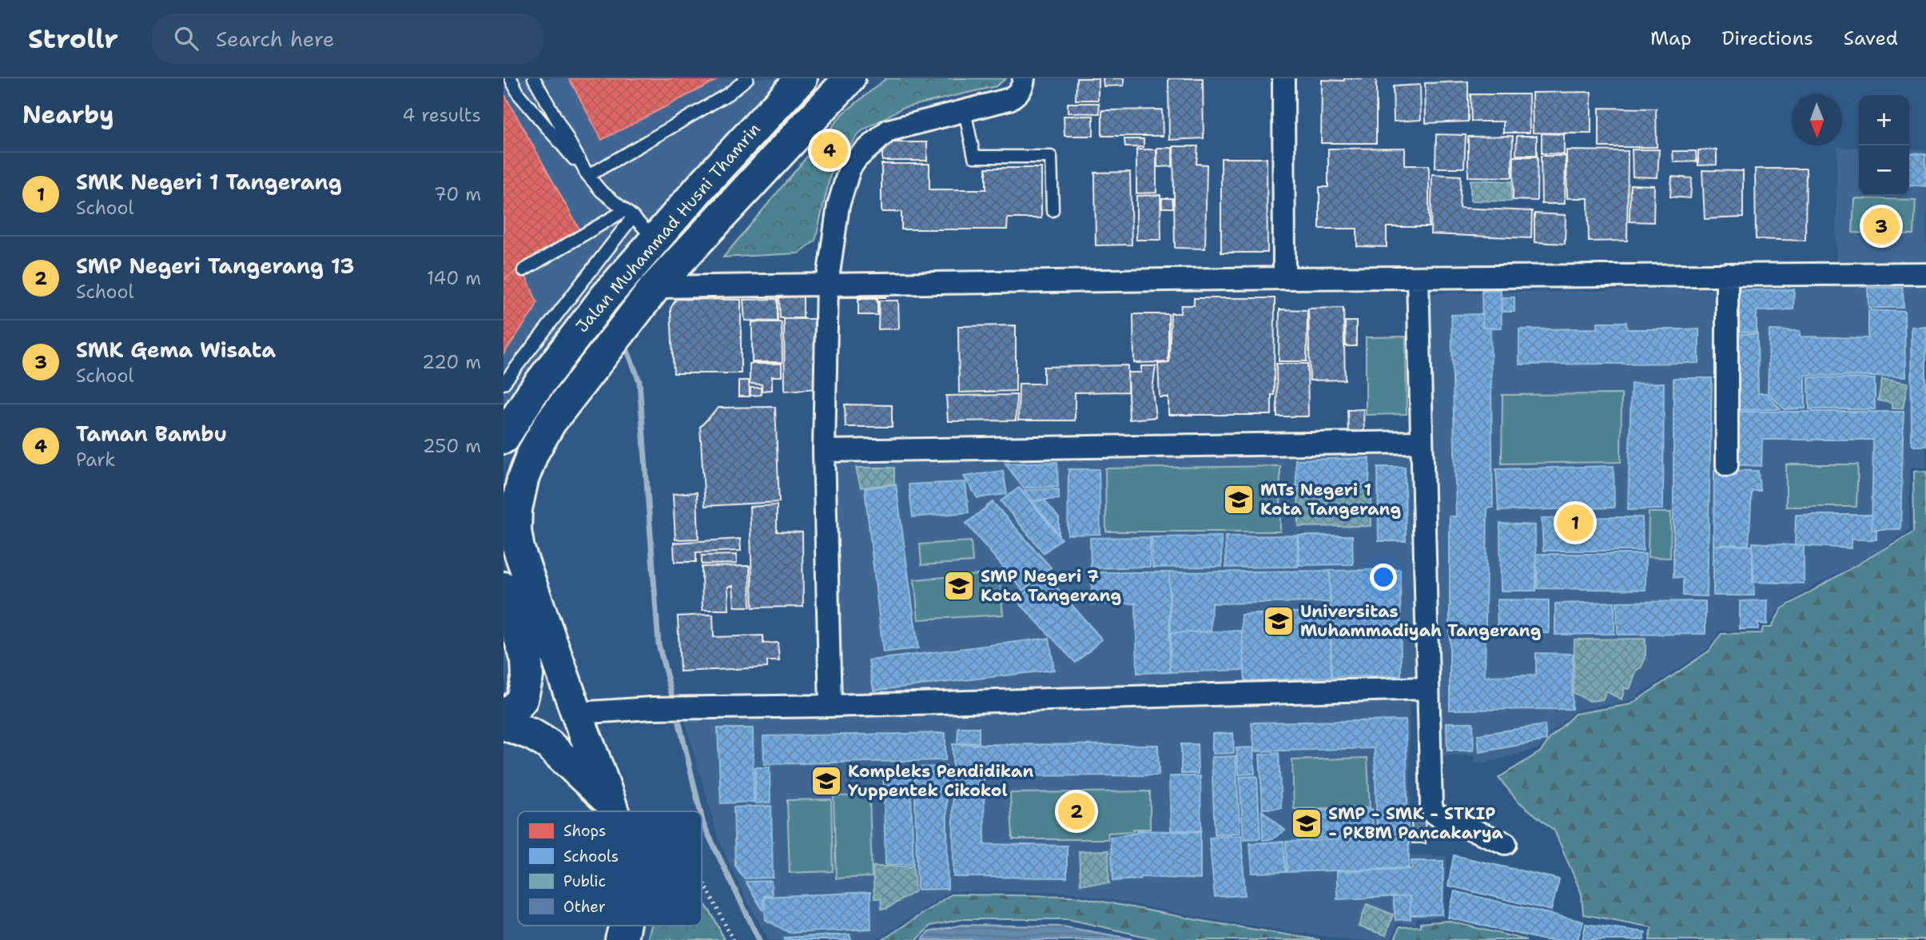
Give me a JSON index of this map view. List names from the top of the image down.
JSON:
{
  "streets": {
    "main road": ["Jalan Muhammad Husni Thamrin"]
  },
  "places": {
    "school or university": [
      "MTs Negeri 1 Kota Tangerang",
      "SMP Negeri 7 Kota Tangerang",
      "Universitas Muhammadiyah Tangerang",
      "Kompleks Pendidikan Yuppentek Cikokol",
      "SMP - SMK - STKIP - PKBM Pancakarya"
    ]
  },
  "legend": [
    "Shops",
    "Schools",
    "Public",
    "Other"
  ],
  "north": "bottom",
  "page": {
    "header": "Strollr",
    "search": "Search here",
    "nav": ["Map", "Directions", "Saved"],
    "heading": ["Nearby", "4 results"],
    "map_buttons": ["+", "−"],
    "pins": [
      "4",
      "3",
      "1",
      "2"
    ],
    "list": [
      {
        "mark": "1",
        "name": "SMK Negeri 1 Tangerang",
        "note": "School",
        "value": "70 m"
      },
      {
        "mark": "2",
        "name": "SMP Negeri Tangerang 13",
        "note": "School",
        "value": "140 m"
      },
      {
        "mark": "3",
        "name": "SMK Gema Wisata",
        "note": "School",
        "value": "220 m"
      },
      {
        "mark": "4",
        "name": "Taman Bambu",
        "note": "Park",
        "value": "250 m"
      }
    ]
  }
}
